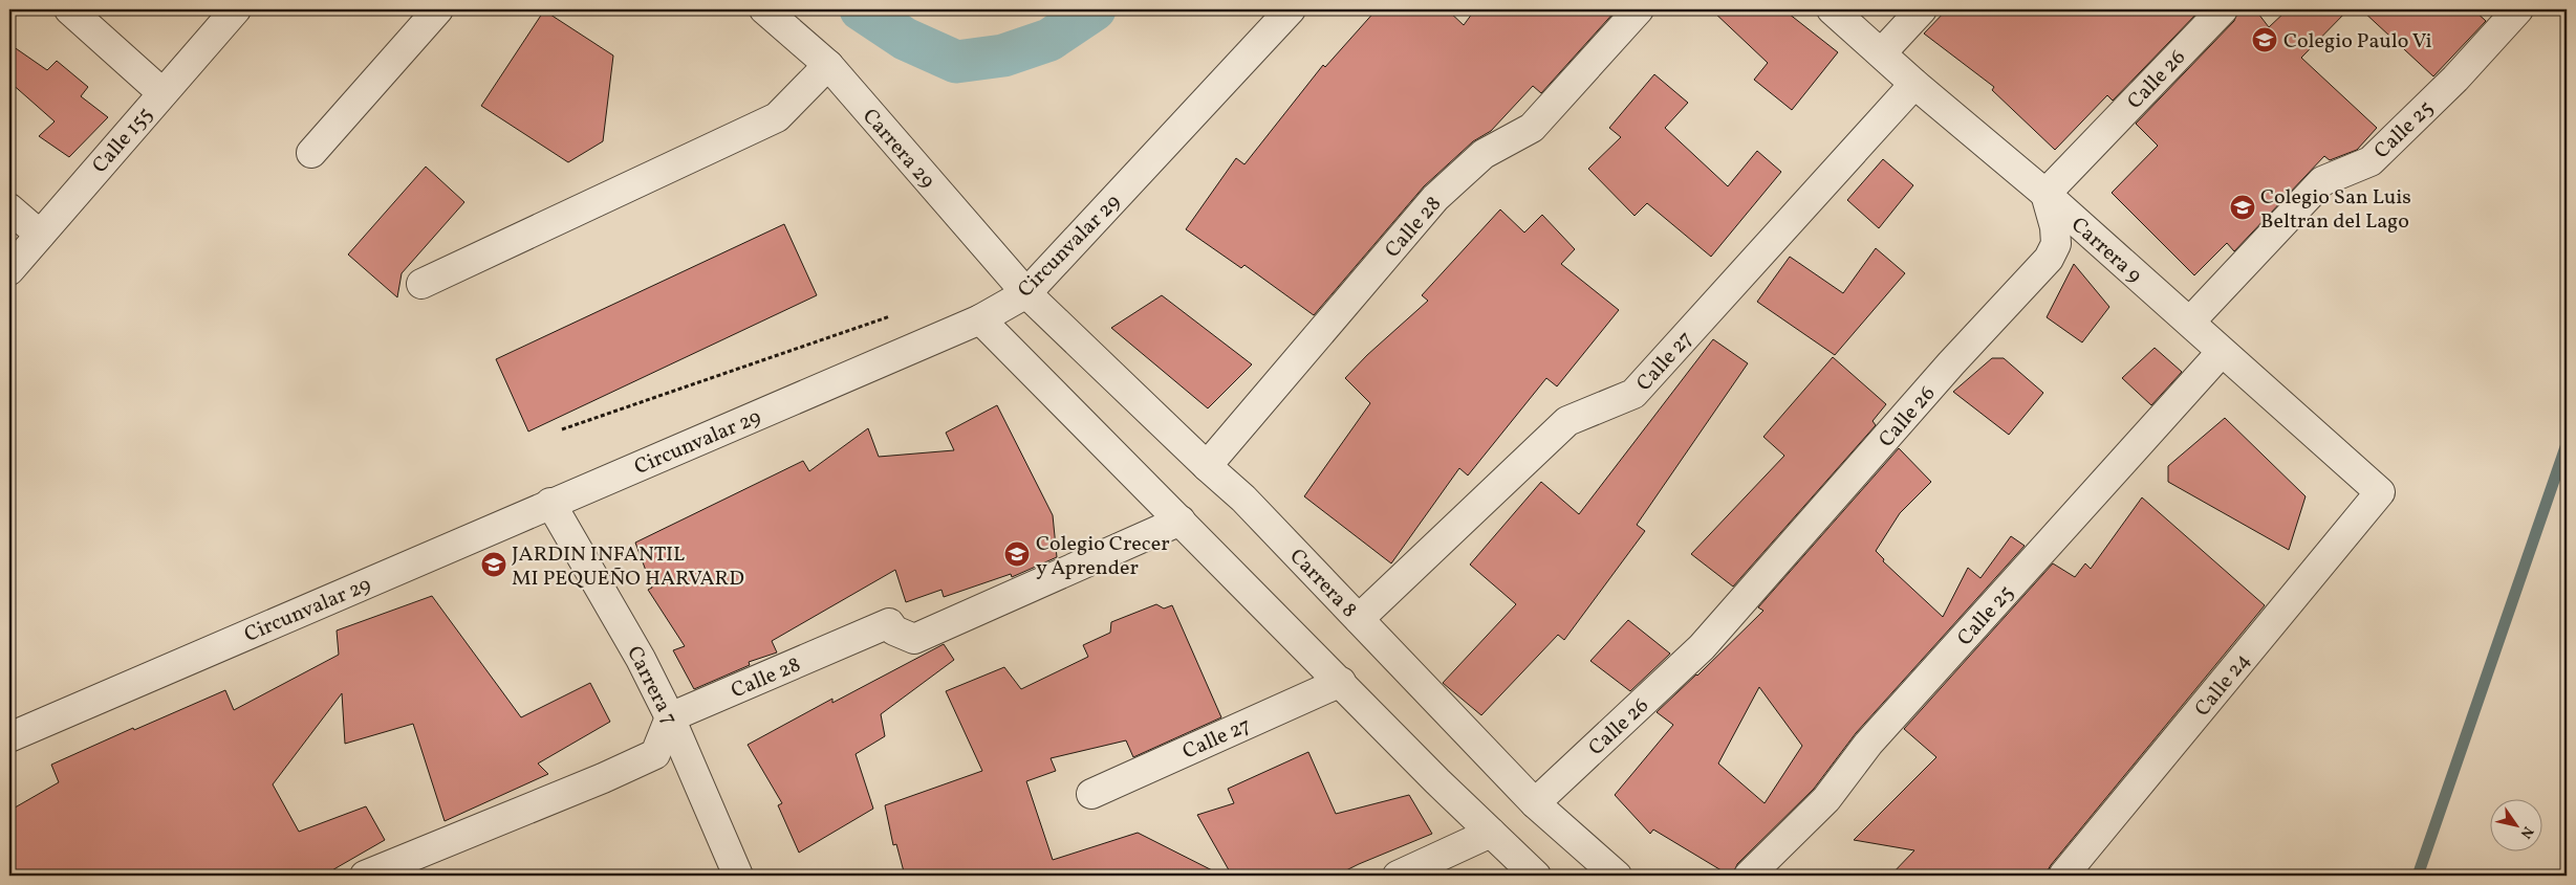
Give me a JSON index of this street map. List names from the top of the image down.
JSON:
{
  "streets": {
    "street": [
      "Calle 26",
      "Calle 25",
      "Calle 155",
      "Carrera 29",
      "Calle 28",
      "Circunvalar 29",
      "Carrera 9",
      "Calle 27",
      "Carrera 8",
      "Calle 24",
      "Carrera 7"
    ]
  },
  "crossings": [
    ["Calle 26", "Carrera 9"],
    ["Calle 26", "Carrera 8"],
    ["Calle 25", "Carrera 9"],
    ["Carrera 29", "Circunvalar 29"],
    ["Carrera 29", "Carrera 8"],
    ["Calle 28", "Carrera 8"],
    ["Calle 28", "Carrera 7"],
    ["Circunvalar 29", "Carrera 8"],
    ["Circunvalar 29", "Carrera 7"],
    ["Carrera 9", "Calle 27"],
    ["Carrera 9", "Calle 24"],
    ["Calle 27", "Carrera 8"]
  ],
  "places": {
    "school or university": [
      "Colegio Paulo Vi",
      "Colegio San Luis Beltran del Lago",
      "Colegio Crecer y Aprender",
      "JARDIN INFANTIL MI PEQUEÑO HARVARD"
    ]
  },
  "north": "bottom right"
}
